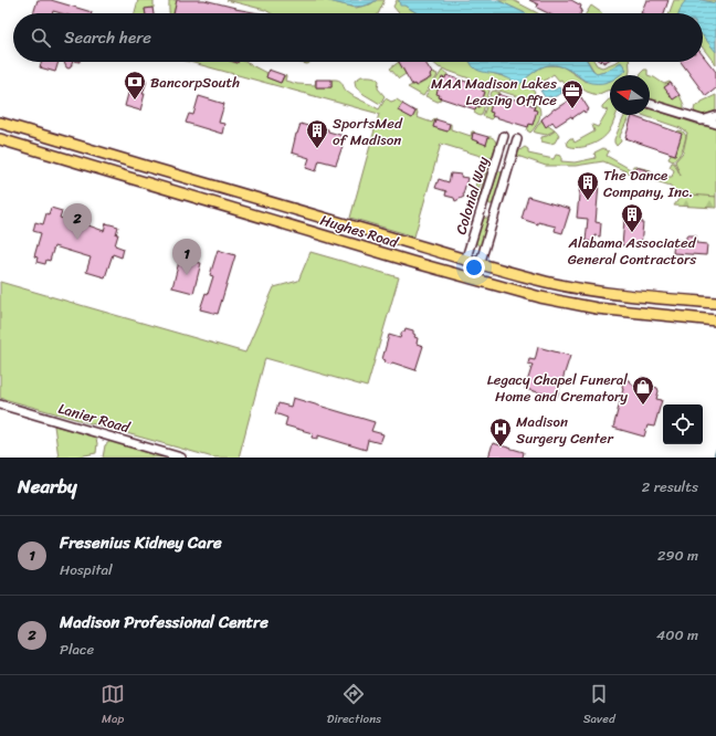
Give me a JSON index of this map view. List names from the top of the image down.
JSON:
{
  "streets": {
    "main road": ["Hughes Road"],
    "street": ["Colonial Way", "Lanier Road"]
  },
  "crossings": [
    ["Colonial Way", "Hughes Road"]
  ],
  "places": {
    "bank": ["BancorpSouth"],
    "office": ["MAA Madison Lakes Leasing Office"],
    "building": ["SportsMed of Madison", "The Dance Company, Inc.", "Alabama Associated General Contractors"],
    "shop": ["Legacy Chapel Funeral Home and Crematory"],
    "hospital": ["Madison Surgery Center"]
  },
  "north": "left",
  "page": {
    "search": "Search here",
    "pins": ["2", "1"],
    "heading": ["Nearby", "2 results"],
    "list": [
      {
        "mark": "1",
        "name": "Fresenius Kidney Care",
        "note": "Hospital",
        "value": "290 m"
      },
      {
        "mark": "2",
        "name": "Madison Professional Centre",
        "note": "Place",
        "value": "400 m"
      }
    ],
    "nav": ["Map", "Directions", "Saved"]
  }
}
